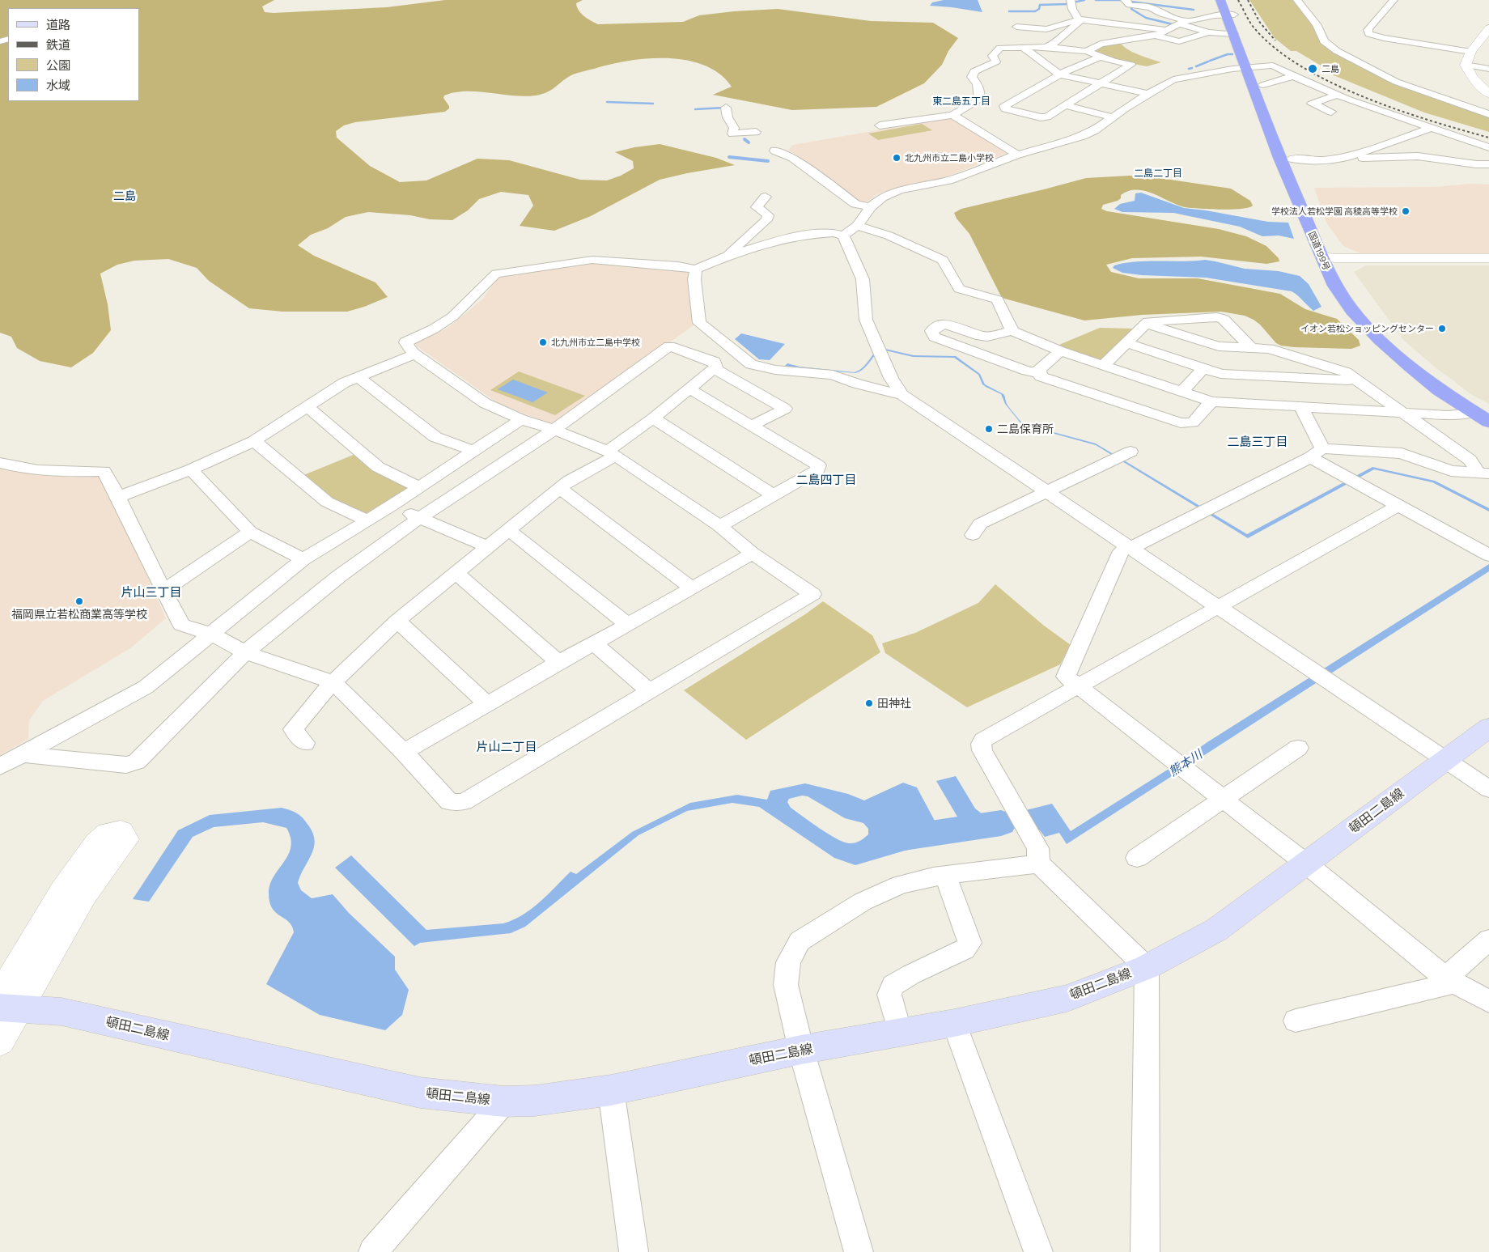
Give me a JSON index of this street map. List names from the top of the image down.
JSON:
{
  "streets": {
    "highway": ["国道199号"],
    "main road": ["頓田二島線"]
  },
  "districts": [
    "東二島五丁目",
    "二島二丁目",
    "二島",
    "二島三丁目",
    "二島四丁目",
    "片山三丁目",
    "片山二丁目"
  ],
  "water": ["熊本川"],
  "places": [
    "二島",
    "北九州市立二島小学校",
    "学校法人若松学園 高稜高等学校",
    "イオン若松ショッピングセンター",
    "北九州市立二島中学校",
    "二島保育所",
    "福岡県立若松商業高等学校",
    "田神社"
  ],
  "legend": [
    "道路",
    "鉄道",
    "公園",
    "水域"
  ]
}
